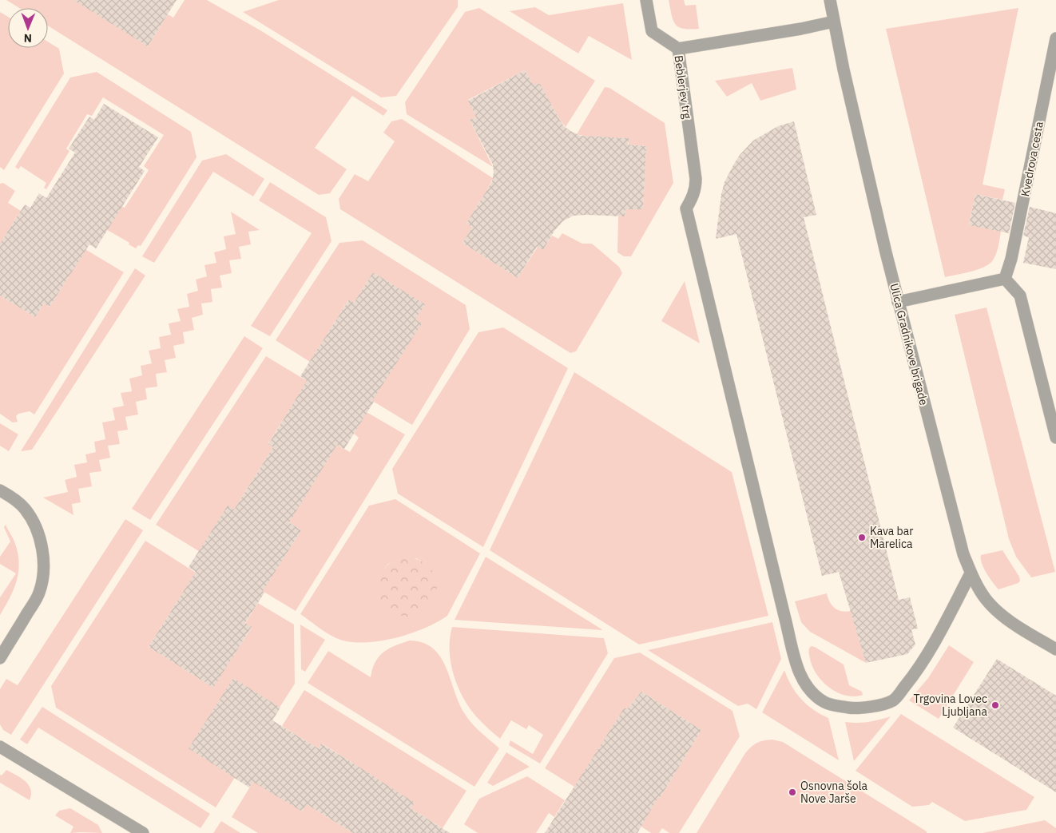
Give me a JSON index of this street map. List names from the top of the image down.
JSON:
{
  "streets": {
    "street": ["Beblerjev trg", "Kvedrova cesta", "Ulica Gradnikove brigade"]
  },
  "crossings": [
    ["Beblerjev trg", "Ulica Gradnikove brigade"]
  ],
  "places": ["Kava bar Marelica", "Trgovina Lovec Ljubljana", "Osnovna šola Nove Jarše"],
  "north": "bottom"
}
